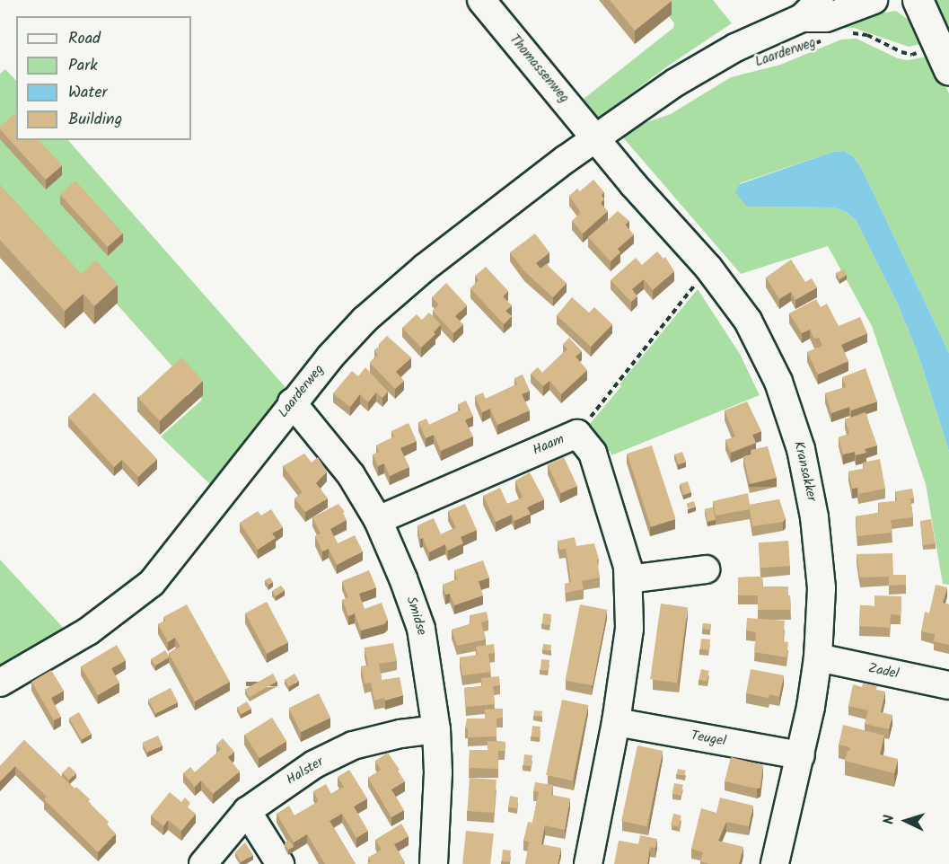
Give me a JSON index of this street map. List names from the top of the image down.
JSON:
{
  "streets": {
    "street": [
      "Laarderweg",
      "Thomassenweg",
      "Haam",
      "Kransakker",
      "Smidse",
      "Zadel",
      "Teugel",
      "Halster"
    ]
  },
  "crossings": [
    ["Laarderweg", "Thomassenweg"],
    ["Laarderweg", "Kransakker"],
    ["Laarderweg", "Smidse"],
    ["Thomassenweg", "Kransakker"],
    ["Haam", "Smidse"],
    ["Haam", "Teugel"],
    ["Kransakker", "Zadel"],
    ["Kransakker", "Teugel"],
    ["Smidse", "Halster"]
  ],
  "legend": [
    "Road",
    "Park",
    "Water",
    "Building"
  ],
  "north": "left"
}
